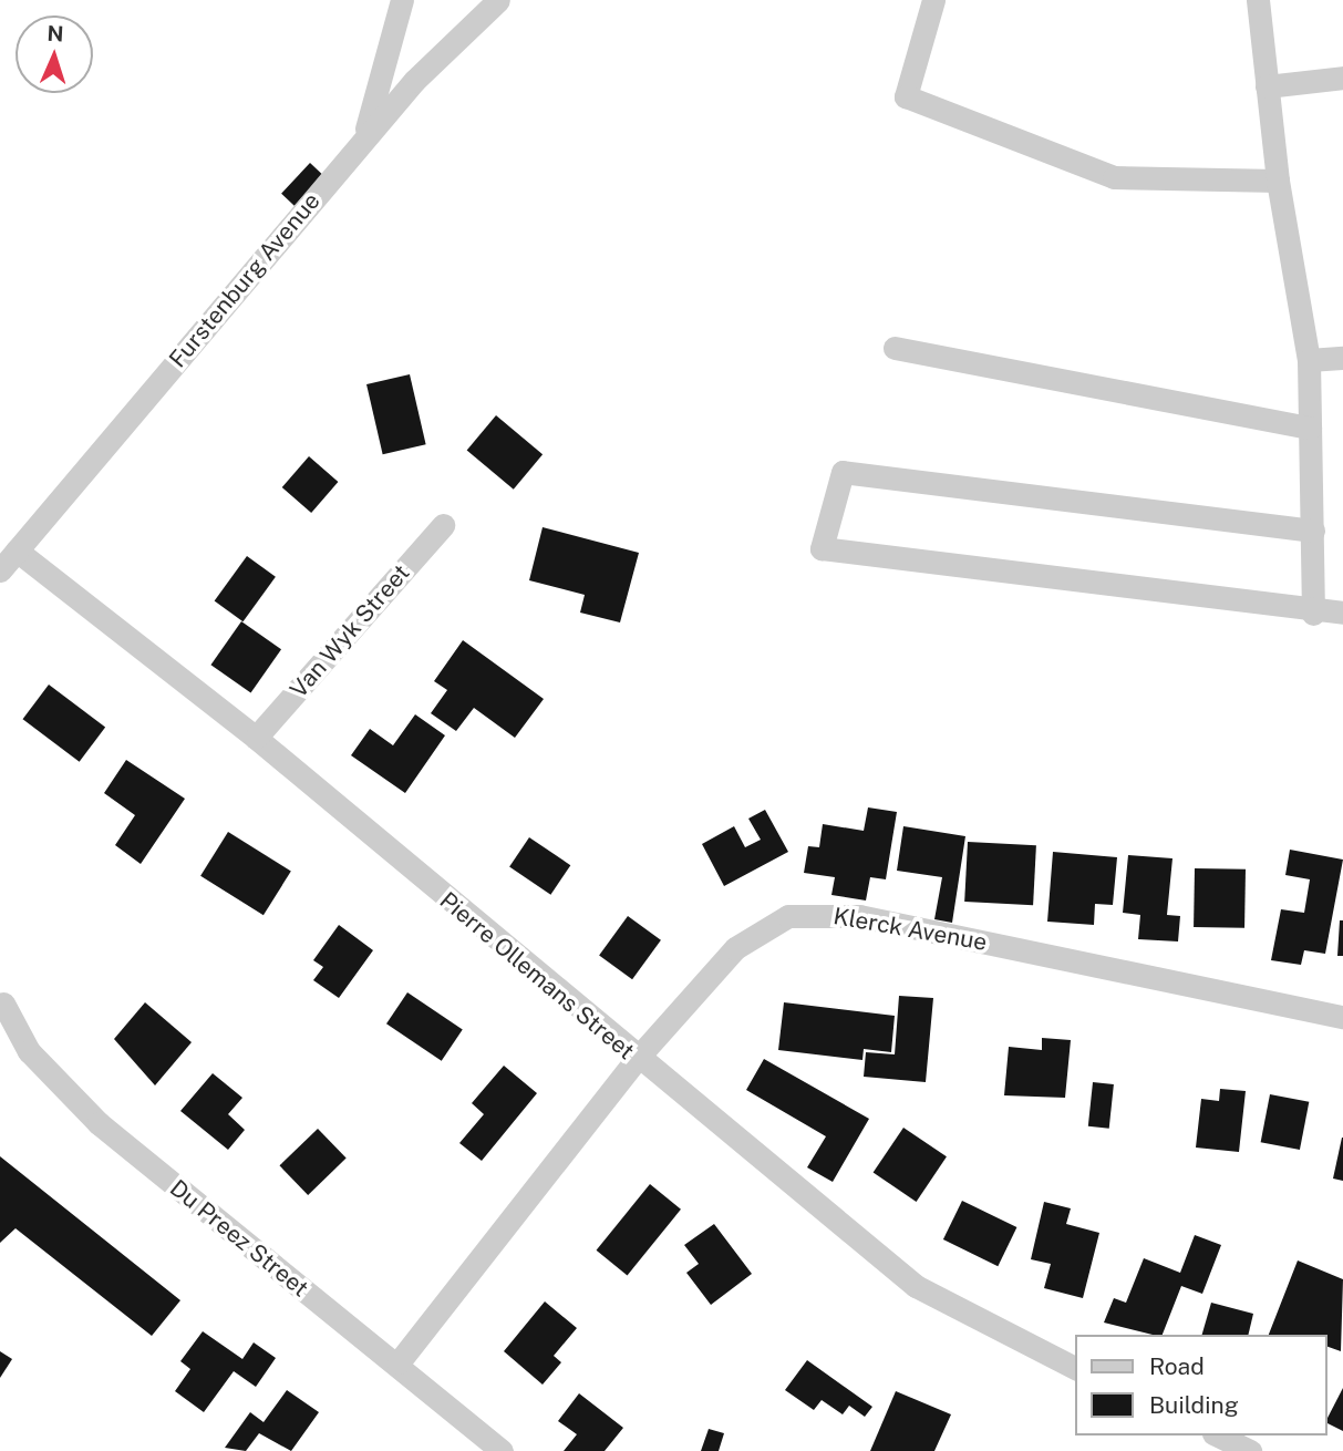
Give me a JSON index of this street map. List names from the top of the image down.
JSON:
{
  "streets": {
    "street": [
      "Furstenburg Avenue",
      "Van Wyk Street",
      "Klerck Avenue",
      "Pierre Ollemans Street",
      "Du Preez Street"
    ]
  },
  "crossings": [
    ["Furstenburg Avenue", "Pierre Ollemans Street"],
    ["Van Wyk Street", "Pierre Ollemans Street"],
    ["Klerck Avenue", "Pierre Ollemans Street"],
    ["Klerck Avenue", "Du Preez Street"]
  ],
  "legend": ["Road", "Building"],
  "north": "top"
}
